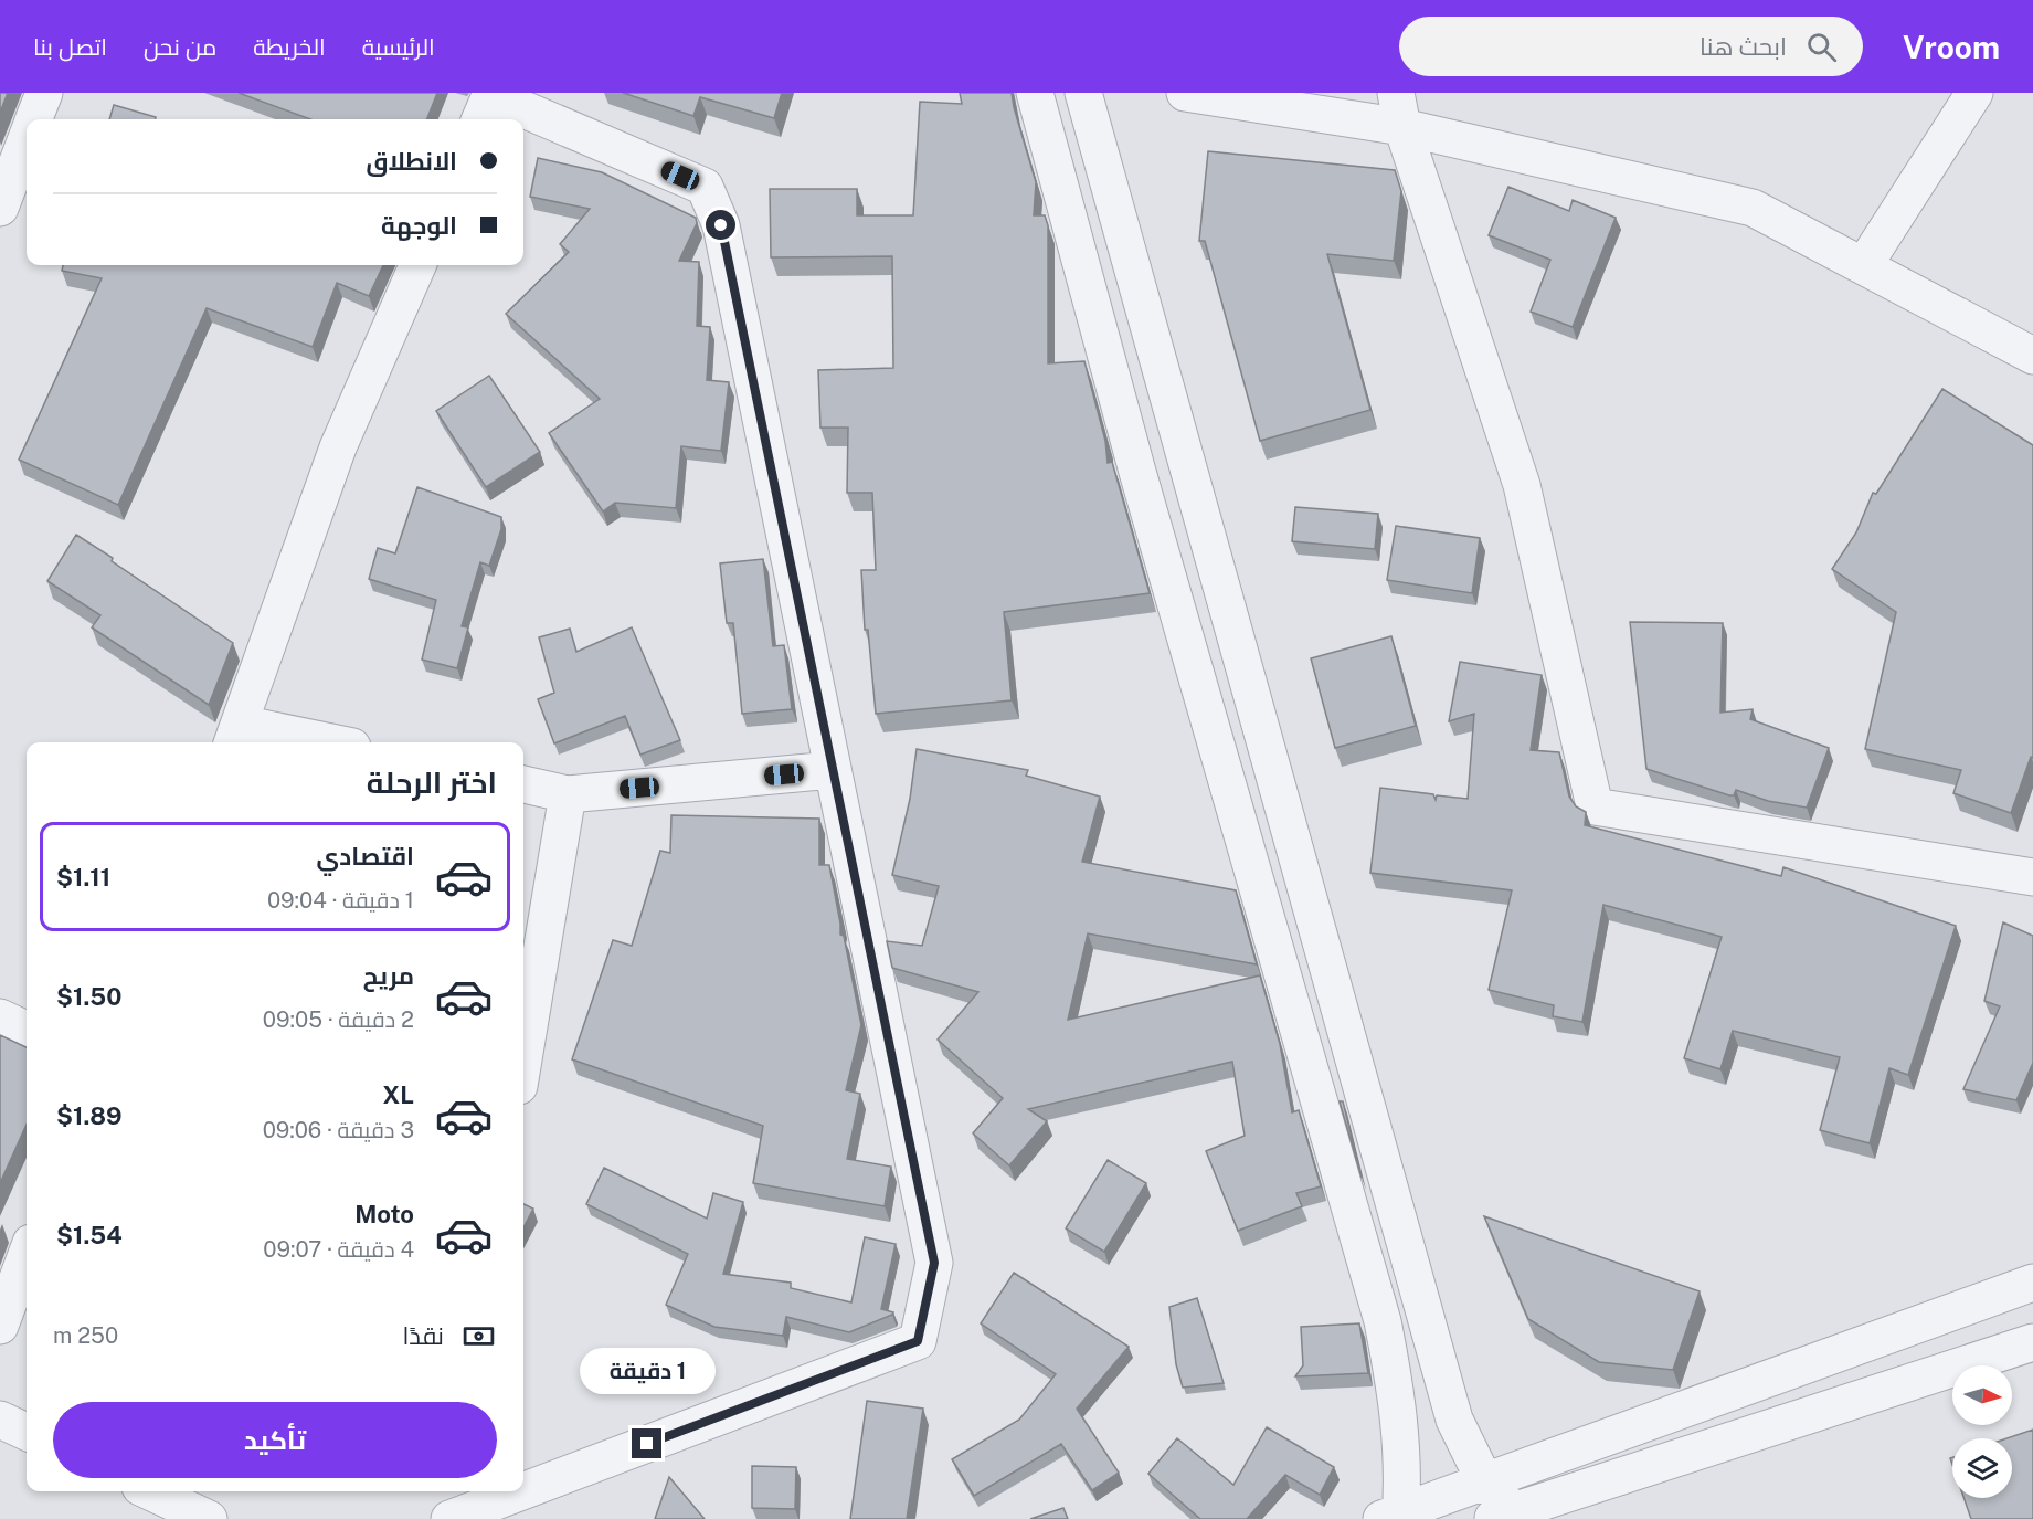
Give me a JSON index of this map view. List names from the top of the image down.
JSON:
{
  "north": "right",
  "page": {
    "header": "Vroom",
    "search": "ابحث هنا",
    "nav": [
      "الرئيسية",
      "الخريطة",
      "من نحن",
      "اتصل بنا"
    ],
    "banner": ["الانطلاق", "الوجهة"],
    "heading": "اختر الرحلة",
    "list": [
      {
        "name": "اقتصادي",
        "note": "1 دقيقة · 09:04",
        "value": "$1.11"
      },
      {
        "name": "مريح",
        "note": "2 دقيقة · 09:05",
        "value": "$1.50"
      },
      {
        "name": "XL",
        "note": "3 دقيقة · 09:06",
        "value": "$1.89"
      },
      {
        "name": "Moto",
        "note": "4 دقيقة · 09:07",
        "value": "$1.54"
      }
    ],
    "pay": ["نقدًا", "250 m"],
    "bubble": "1 دقيقة",
    "buttons": "تأكيد"
  }
}
